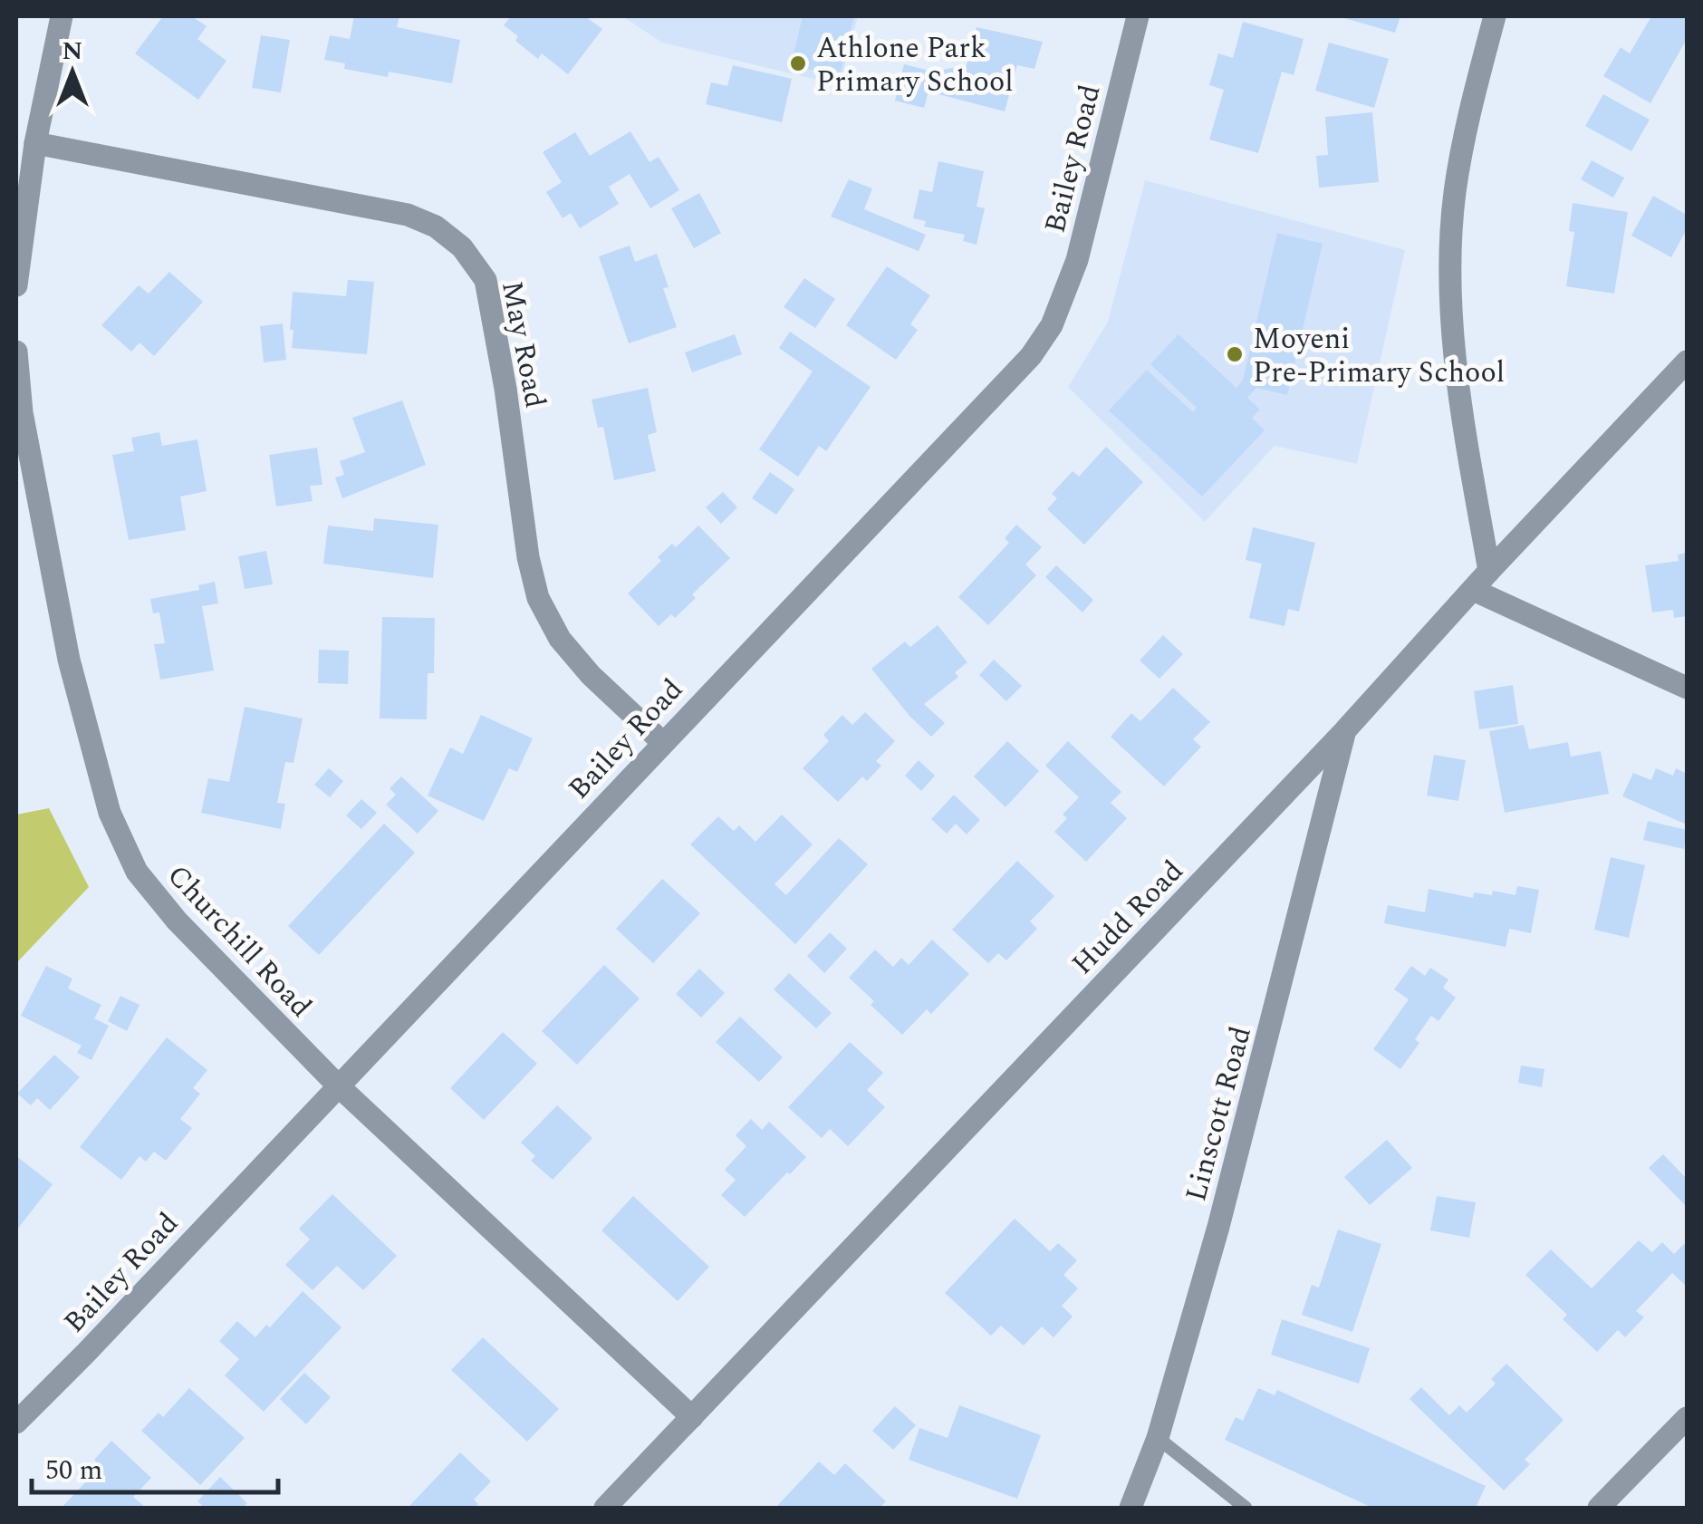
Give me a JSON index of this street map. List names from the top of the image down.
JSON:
{
  "streets": {
    "street": [
      "Bailey Road",
      "May Road",
      "Hudd Road",
      "Churchill Road",
      "Linscott Road"
    ]
  },
  "crossings": [
    ["Bailey Road", "May Road"],
    ["Bailey Road", "Churchill Road"],
    ["Hudd Road", "Churchill Road"],
    ["Hudd Road", "Linscott Road"]
  ],
  "places": ["Athlone Park Primary School", "Moyeni Pre-Primary School"],
  "scale_bar": "50 m",
  "north": "top"
}
